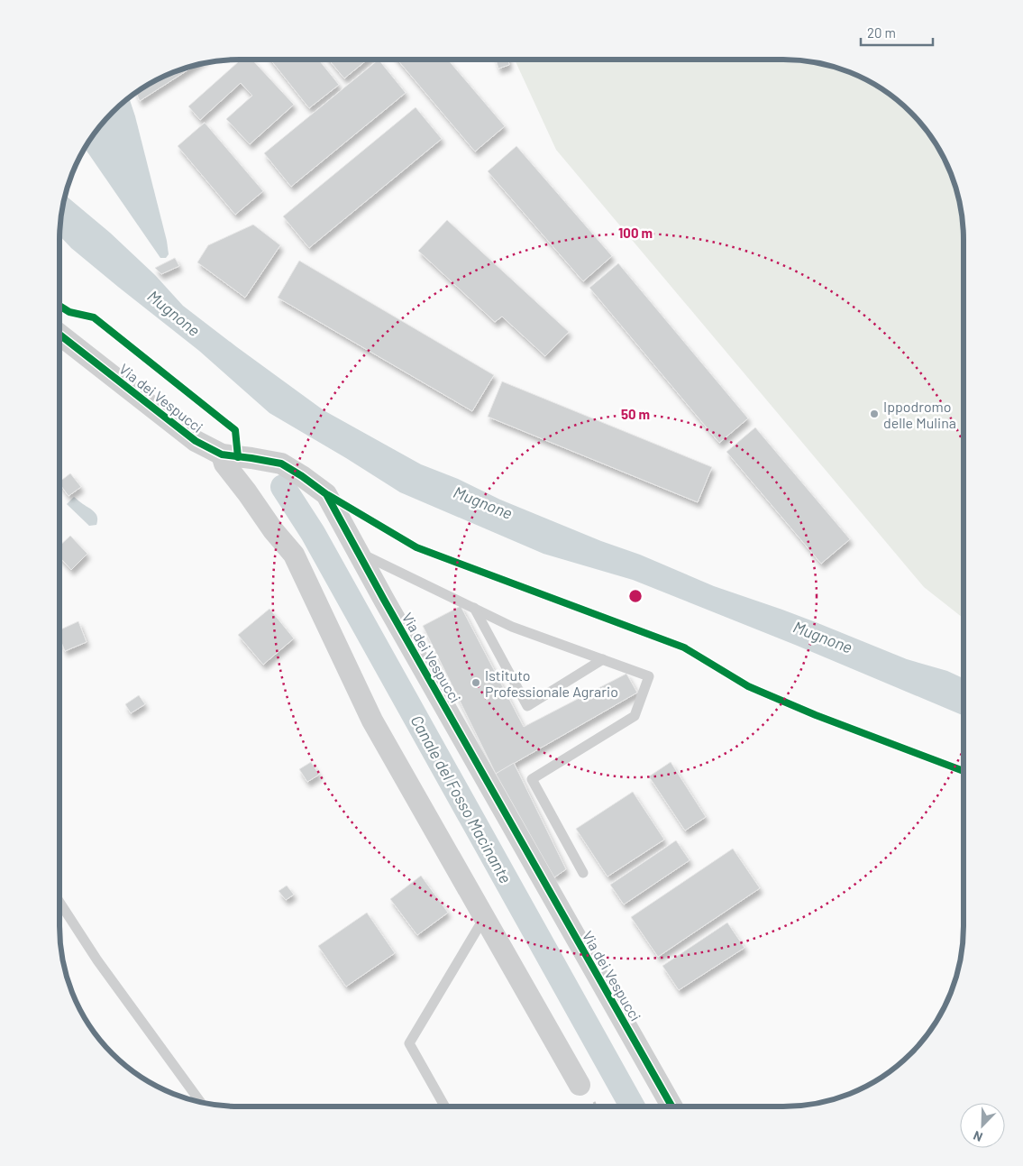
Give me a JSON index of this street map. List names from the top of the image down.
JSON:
{
  "streets": {
    "street": ["Via dei Vespucci"]
  },
  "water": ["Mugnone", "Canale del Fosso Macinante"],
  "places": ["Ippodromo delle Mulina", "Istituto Professionale Agrario"],
  "scale_bar": "20 m",
  "north": "bottom left",
  "rings": ["100 m", "50 m"]
}
